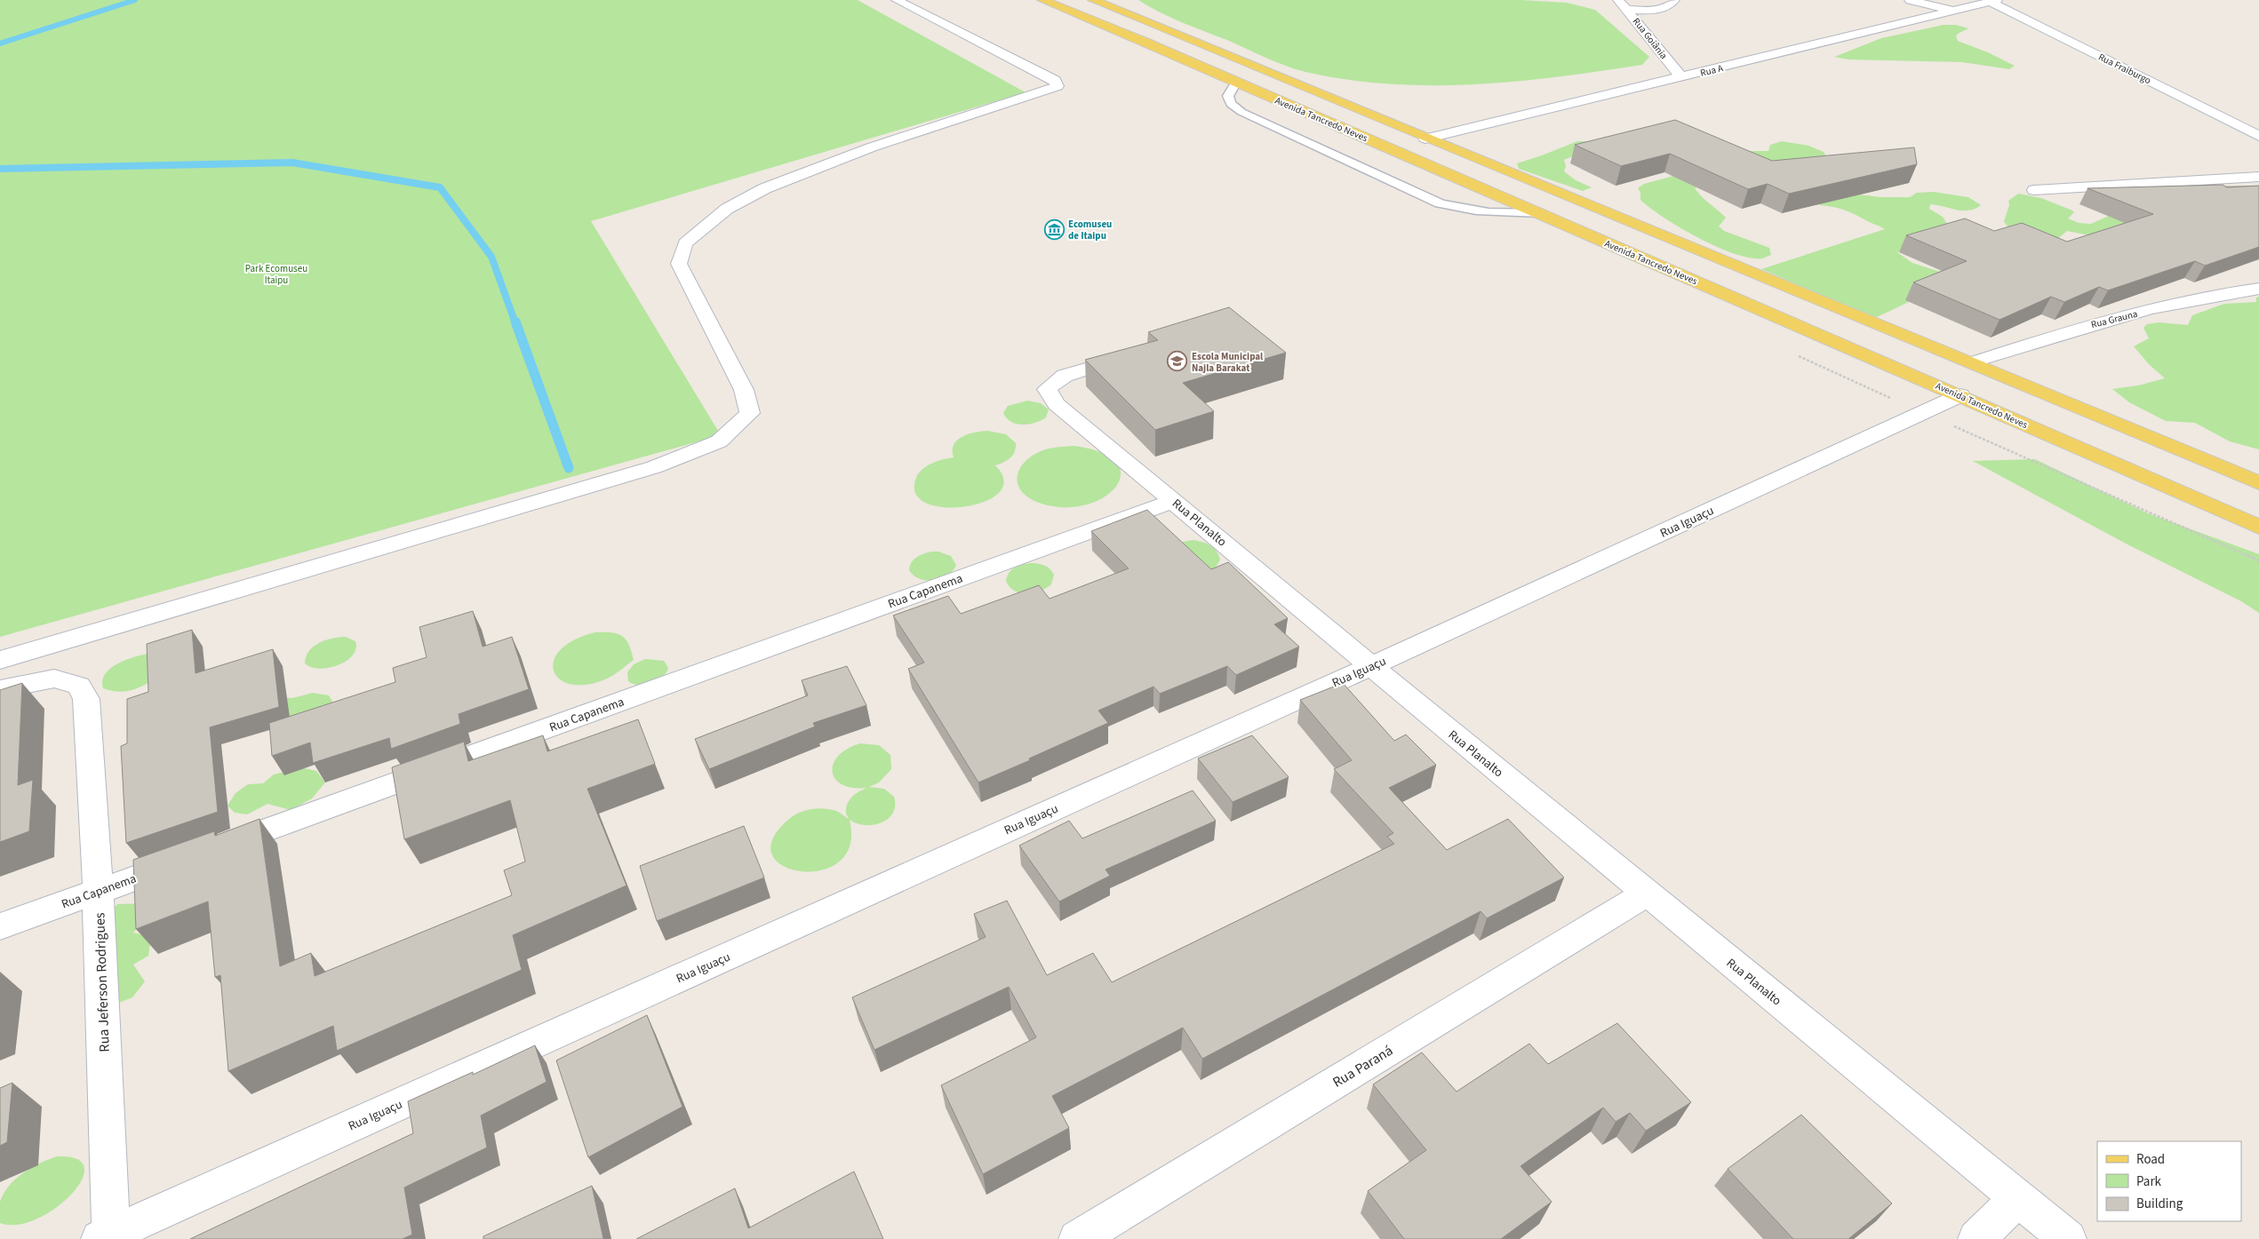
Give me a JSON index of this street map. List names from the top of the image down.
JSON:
{
  "streets": {
    "main road": ["Avenida Tancredo Neves"],
    "street": [
      "Rua Goiânia",
      "Rua Fraiburgo",
      "Rua A",
      "Rua Grauna",
      "Rua Iguaçu",
      "Rua Planalto",
      "Rua Capanema",
      "Rua Jeferson Rodrigues",
      "Rua Paraná"
    ]
  },
  "crossings": [
    ["Rua Goiânia", "Rua A"],
    ["Rua Fraiburgo", "Rua A"],
    ["Rua A", "Avenida Tancredo Neves"],
    ["Avenida Tancredo Neves", "Rua Grauna"],
    ["Avenida Tancredo Neves", "Rua Iguaçu"],
    ["Rua Iguaçu", "Rua Planalto"],
    ["Rua Iguaçu", "Rua Jeferson Rodrigues"],
    ["Rua Planalto", "Rua Capanema"],
    ["Rua Planalto", "Rua Paraná"],
    ["Rua Capanema", "Rua Jeferson Rodrigues"]
  ],
  "parks": ["Park Ecomuseu Itaipu"],
  "places": {
    "museum": ["Ecomuseu de Itaipu"],
    "school or university": ["Escola Municipal Najla Barakat"]
  },
  "legend": ["Road", "Park", "Building"]
}
